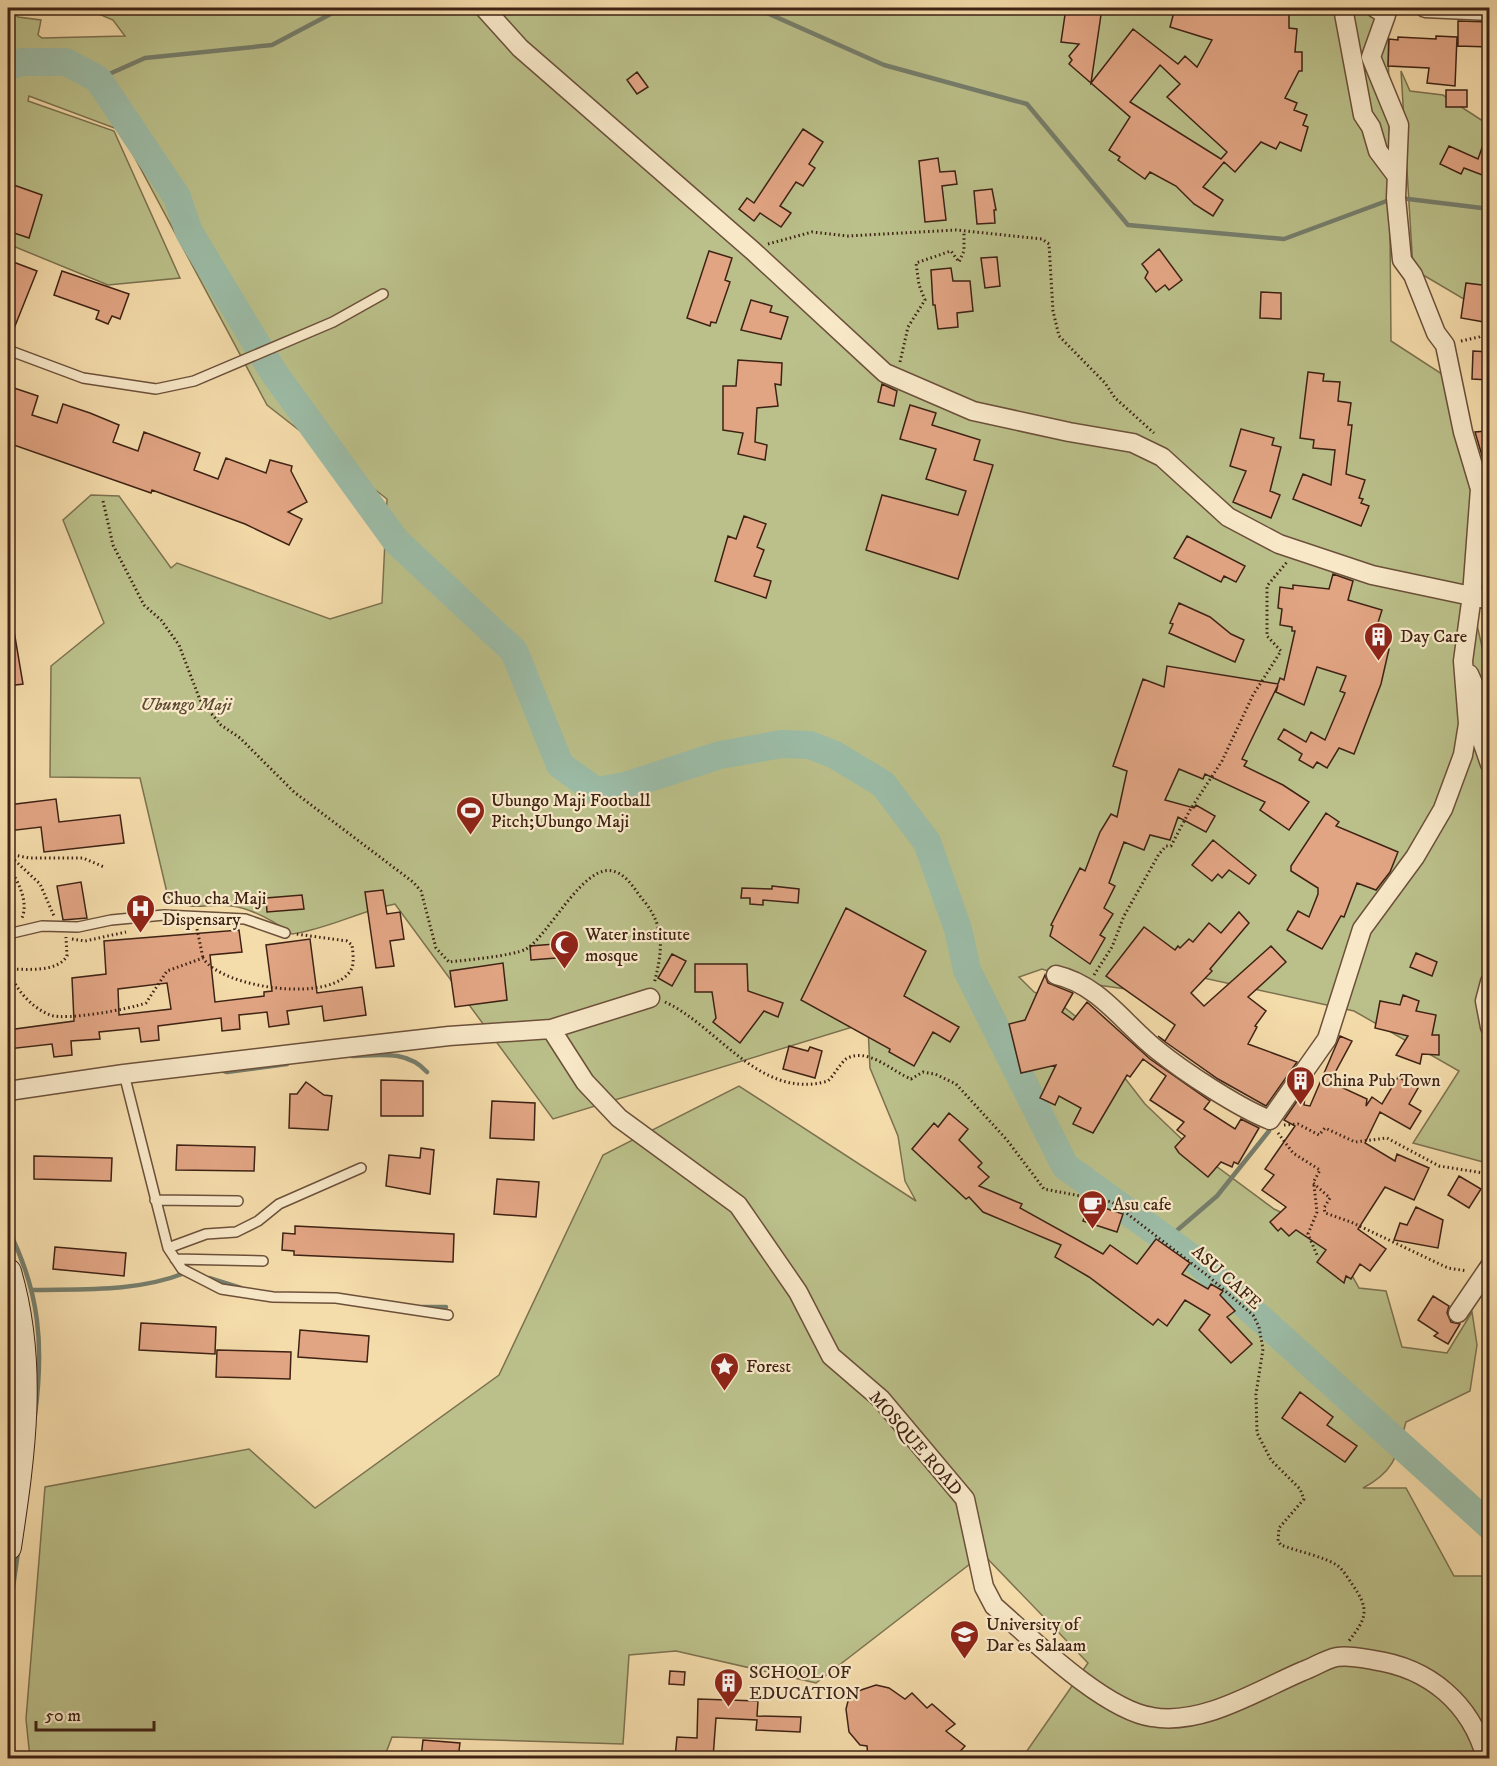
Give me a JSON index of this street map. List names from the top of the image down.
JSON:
{
  "streets": {
    "street": ["MOSQUE ROAD"],
    "path": ["ASU CAFE"]
  },
  "crossings": [
    ["ASU CAFE", "MOSQUE ROAD"]
  ],
  "parks": ["Ubungo Maji"],
  "places": {
    "building": ["Day Care", "China Pub Town", "SCHOOL OF EDUCATION"],
    "sports": ["Ubungo Maji Football Pitch;Ubungo Maji"],
    "hospital": ["Chuo cha Maji Dispensary"],
    "mosque": ["Water institute mosque"],
    "cafe": ["Asu cafe"],
    "place": ["Forest"],
    "school or university": ["University of Dar es Salaam"]
  },
  "scale_bar": "50 m"
}
